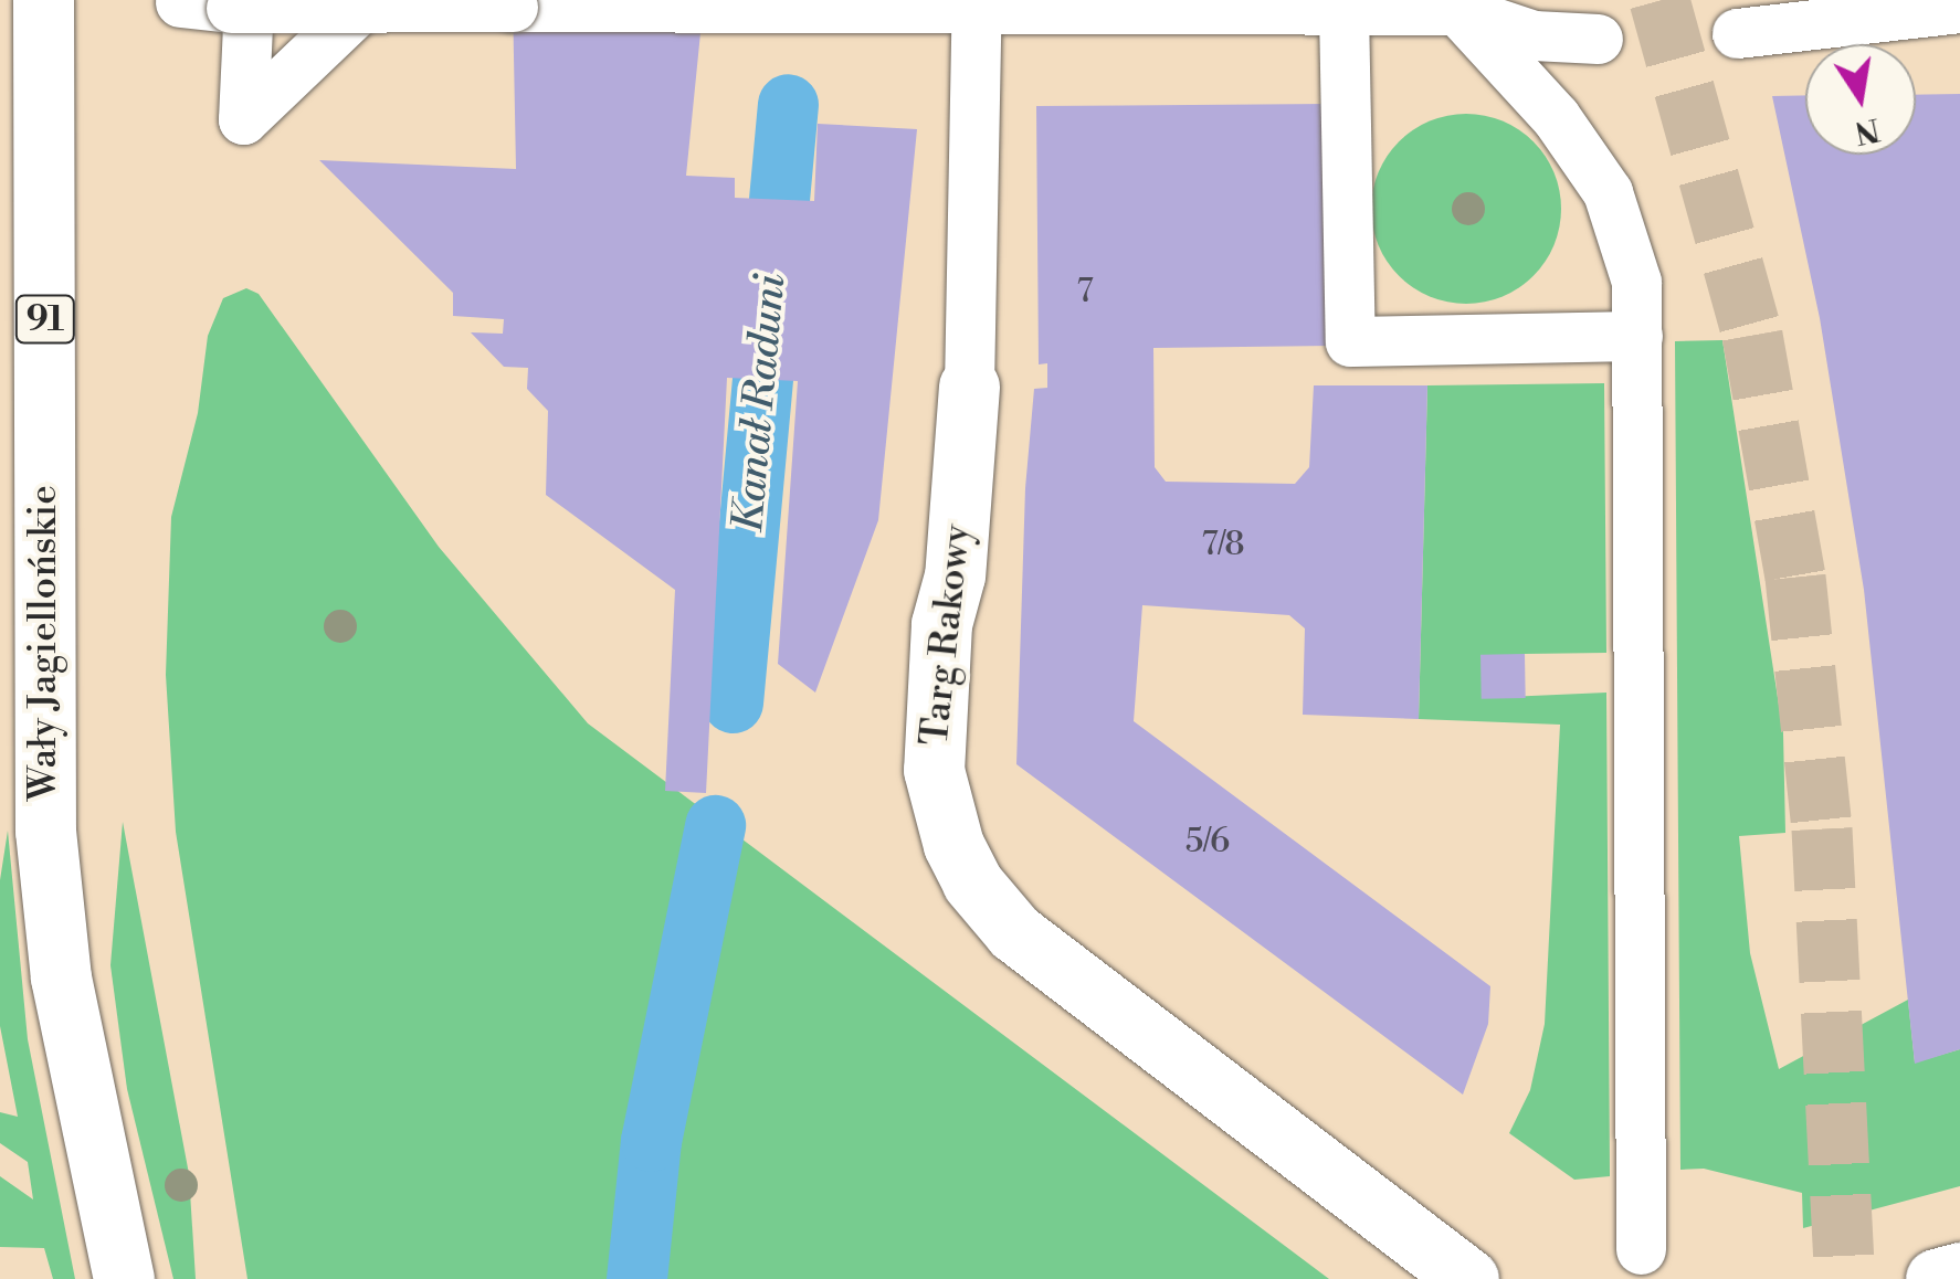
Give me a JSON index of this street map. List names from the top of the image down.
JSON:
{
  "streets": {
    "main road": ["91", "Targ Rakowy", "Wały Jagiellońskie"]
  },
  "water": ["Kanał Raduni"],
  "house_numbers": ["7", "7/8", "5/6"],
  "north": "bottom"
}
